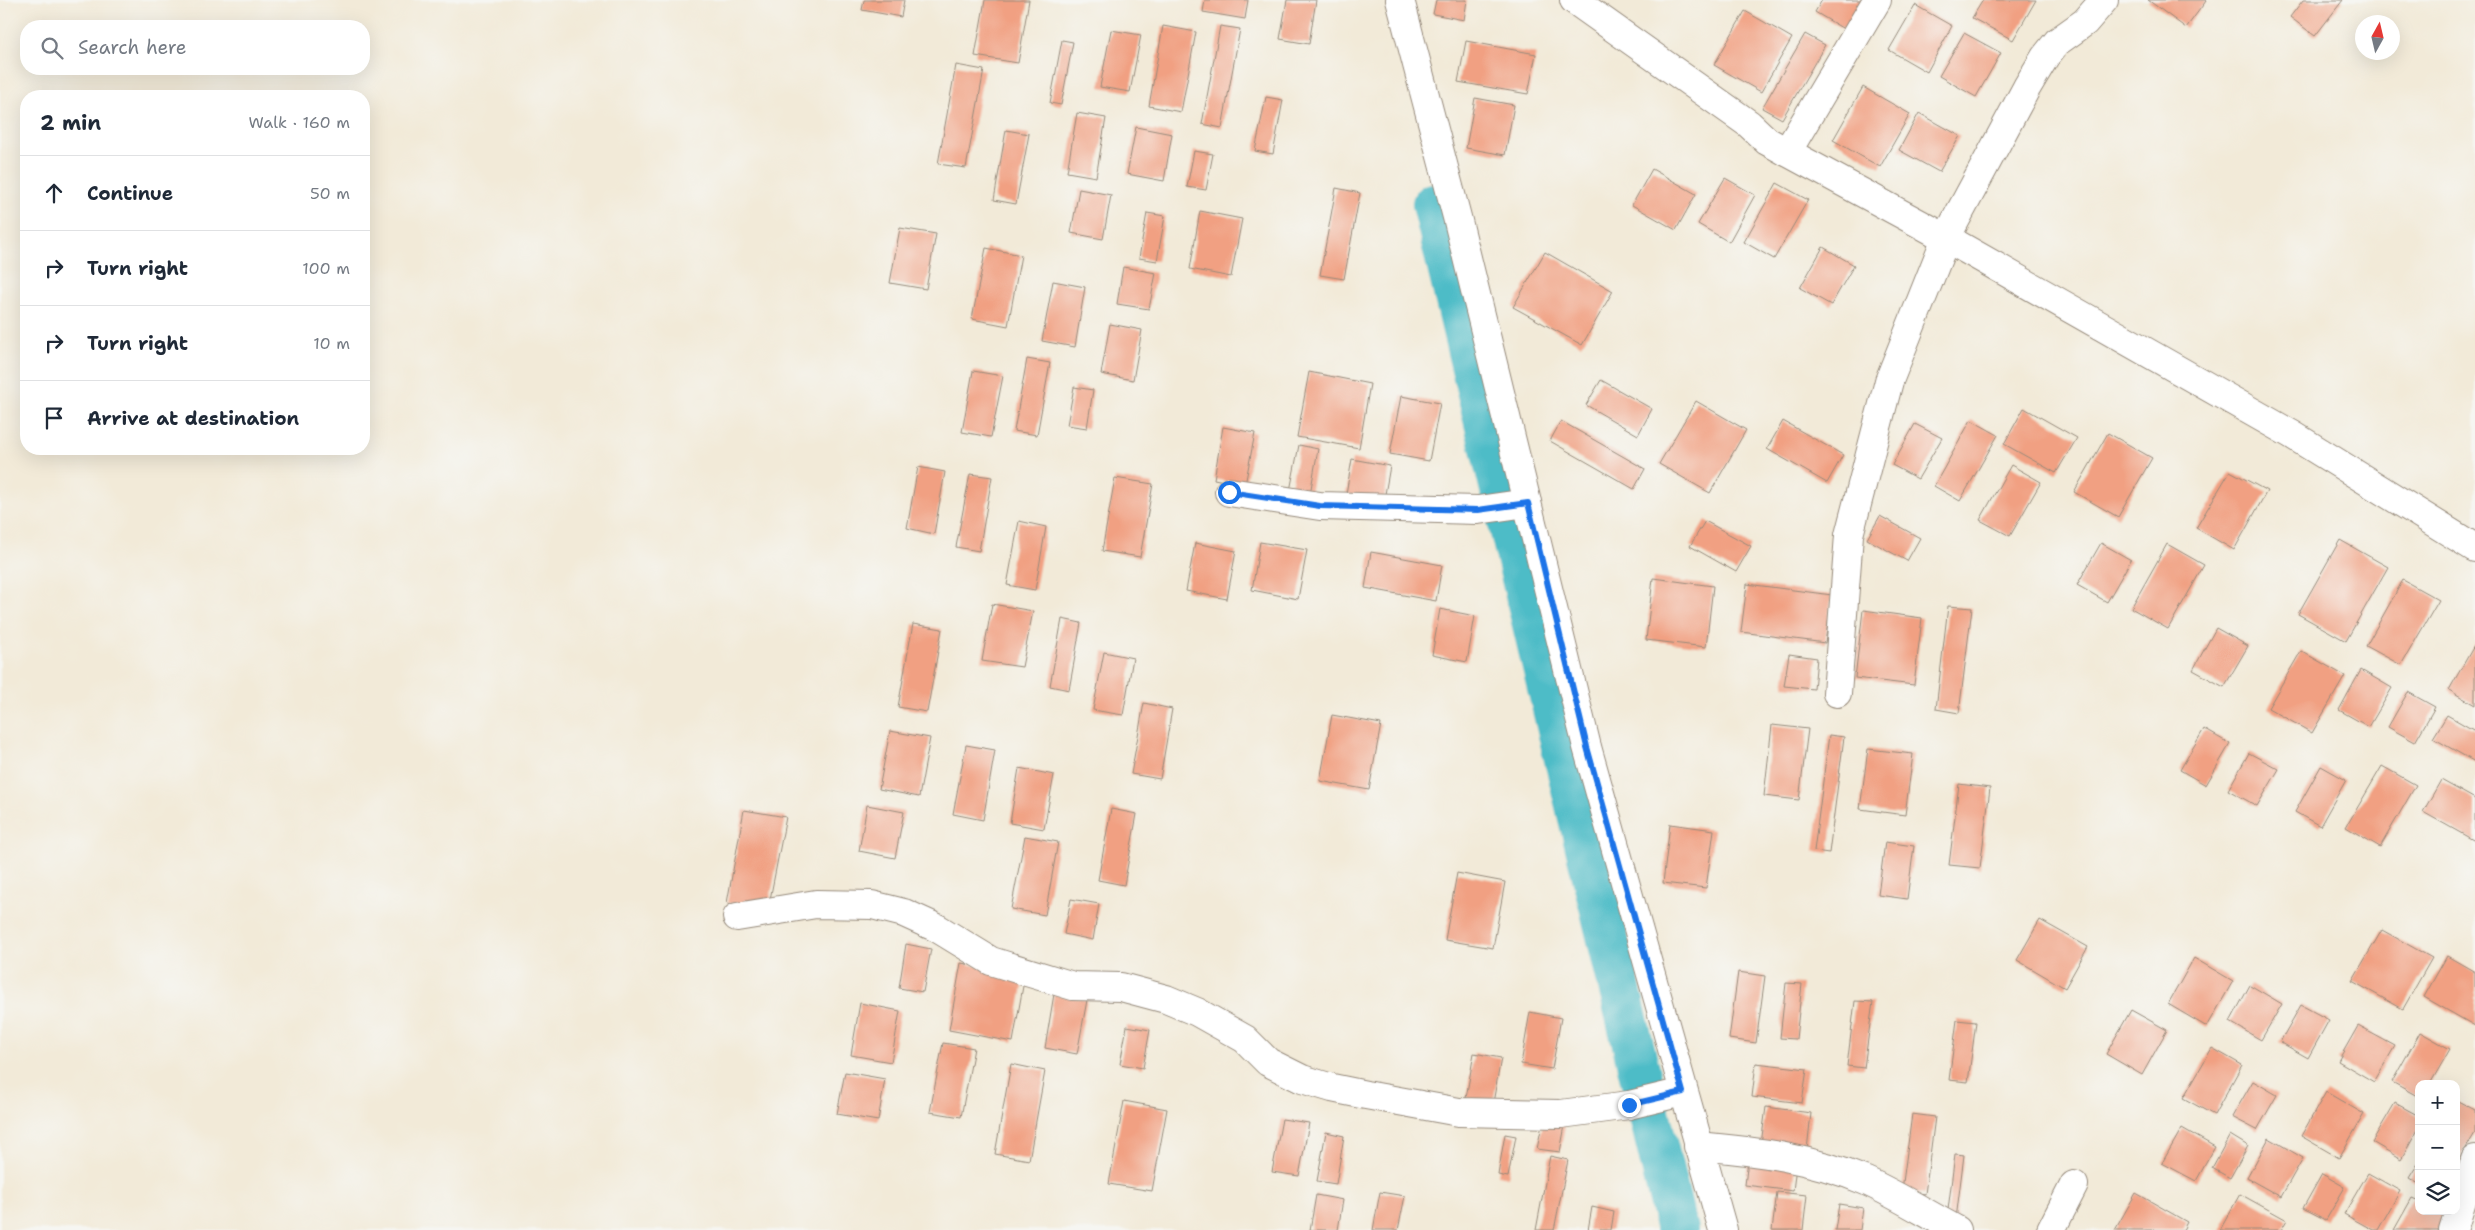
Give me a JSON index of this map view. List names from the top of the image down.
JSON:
{
  "north": "top",
  "page": {
    "search": "Search here",
    "heading": ["2 min", "Walk · 160 m"],
    "list": [
      ["Continue", "50 m"],
      ["Turn right", "100 m"],
      ["Turn right", "10 m"],
      "Arrive at destination"
    ],
    "map_buttons": ["+", "−"]
  }
}
